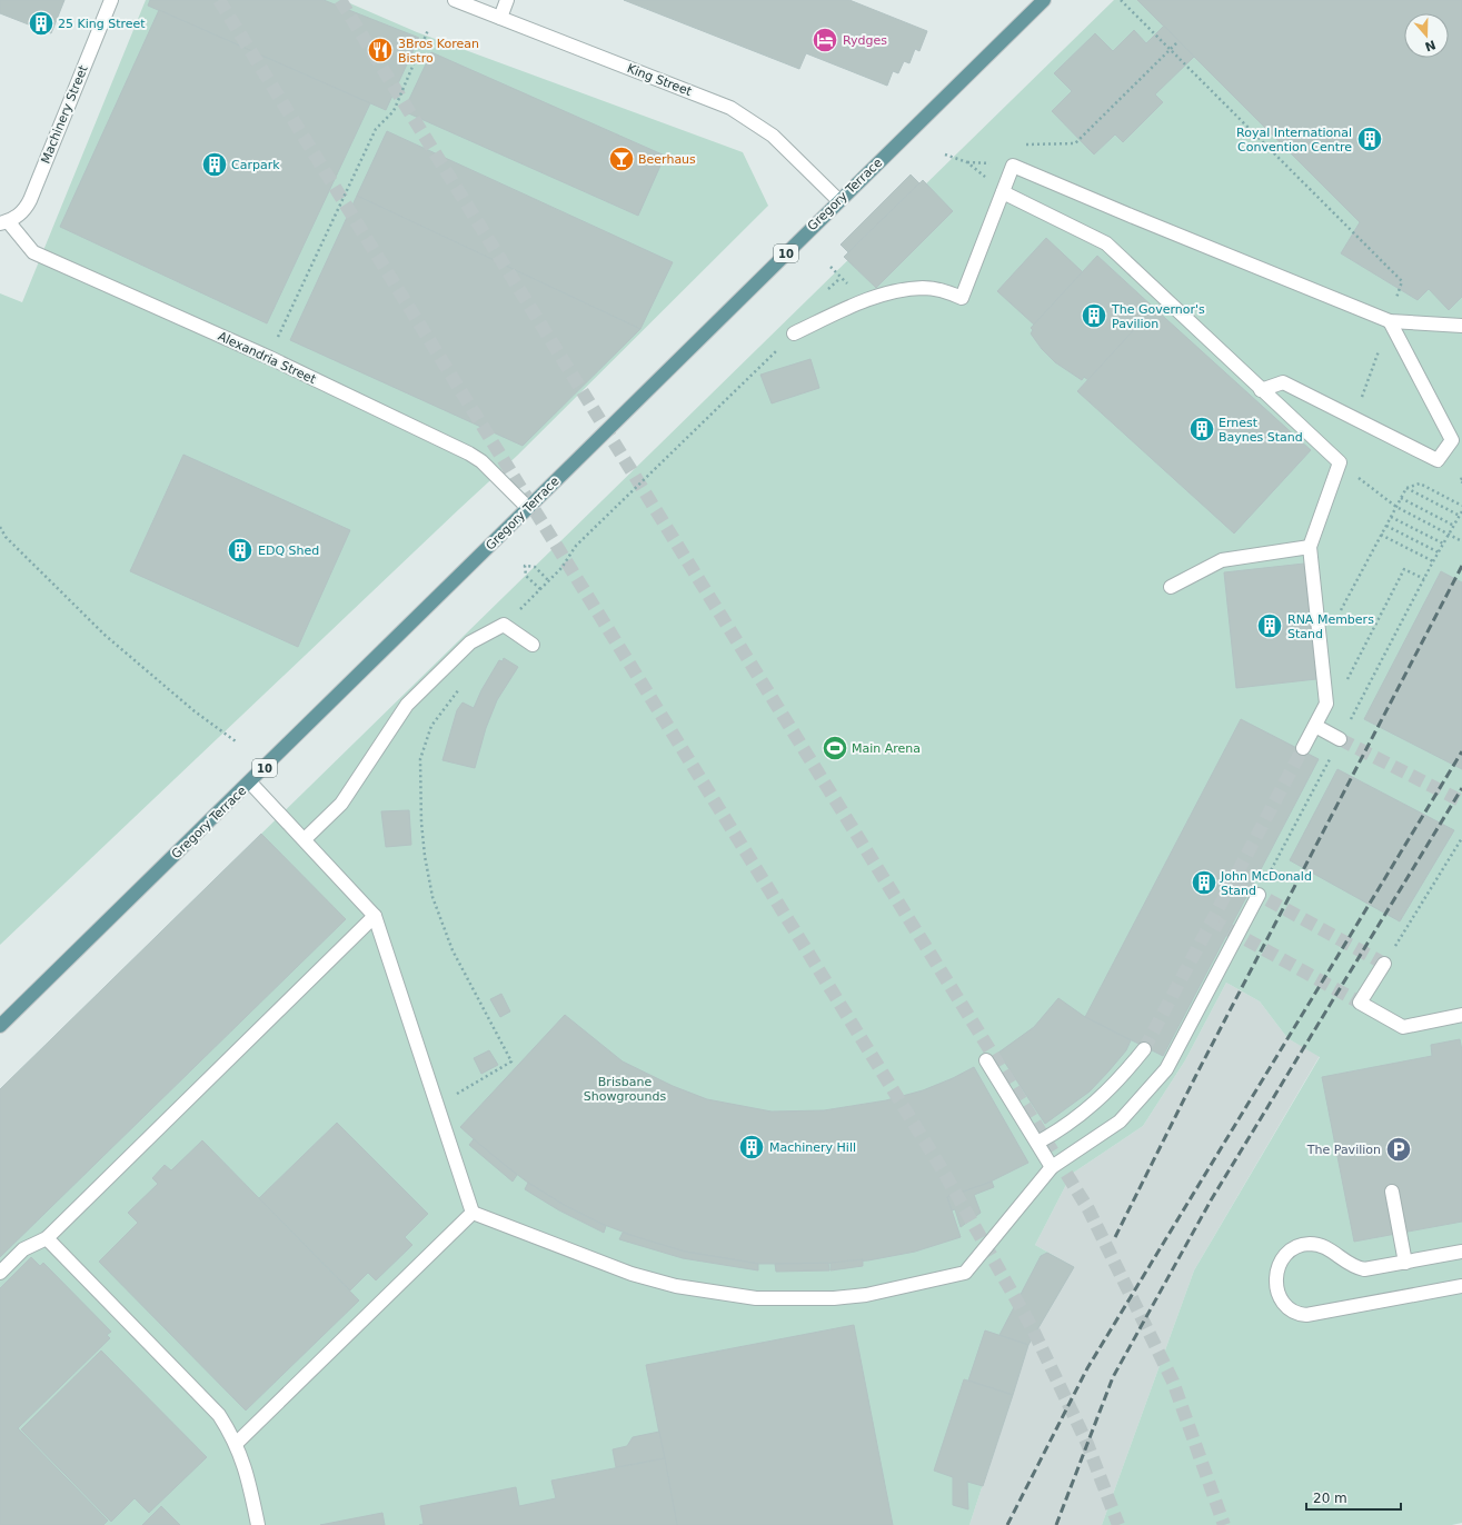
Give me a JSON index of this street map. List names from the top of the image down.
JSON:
{
  "streets": {
    "main road": ["Gregory Terrace", "10"],
    "street": ["King Street", "Machinery Street", "Alexandria Street"]
  },
  "crossings": [
    ["King Street", "Gregory Terrace"],
    ["Machinery Street", "Alexandria Street"],
    ["Gregory Terrace", "Alexandria Street"]
  ],
  "parks": ["Brisbane Showgrounds"],
  "places": {
    "building": [
      "25 King Street",
      "Royal International Convention Centre",
      "Carpark",
      "The Governor's Pavilion",
      "Ernest Baynes Stand",
      "EDQ Shed",
      "RNA Members Stand",
      "John McDonald Stand",
      "Machinery Hill"
    ],
    "hotel": ["Rydges"],
    "restaurant": ["3Bros Korean Bistro"],
    "bar": ["Beerhaus"],
    "sports": ["Main Arena"],
    "parking": ["The Pavilion"]
  },
  "scale_bar": "20 m",
  "north": "bottom"
}
